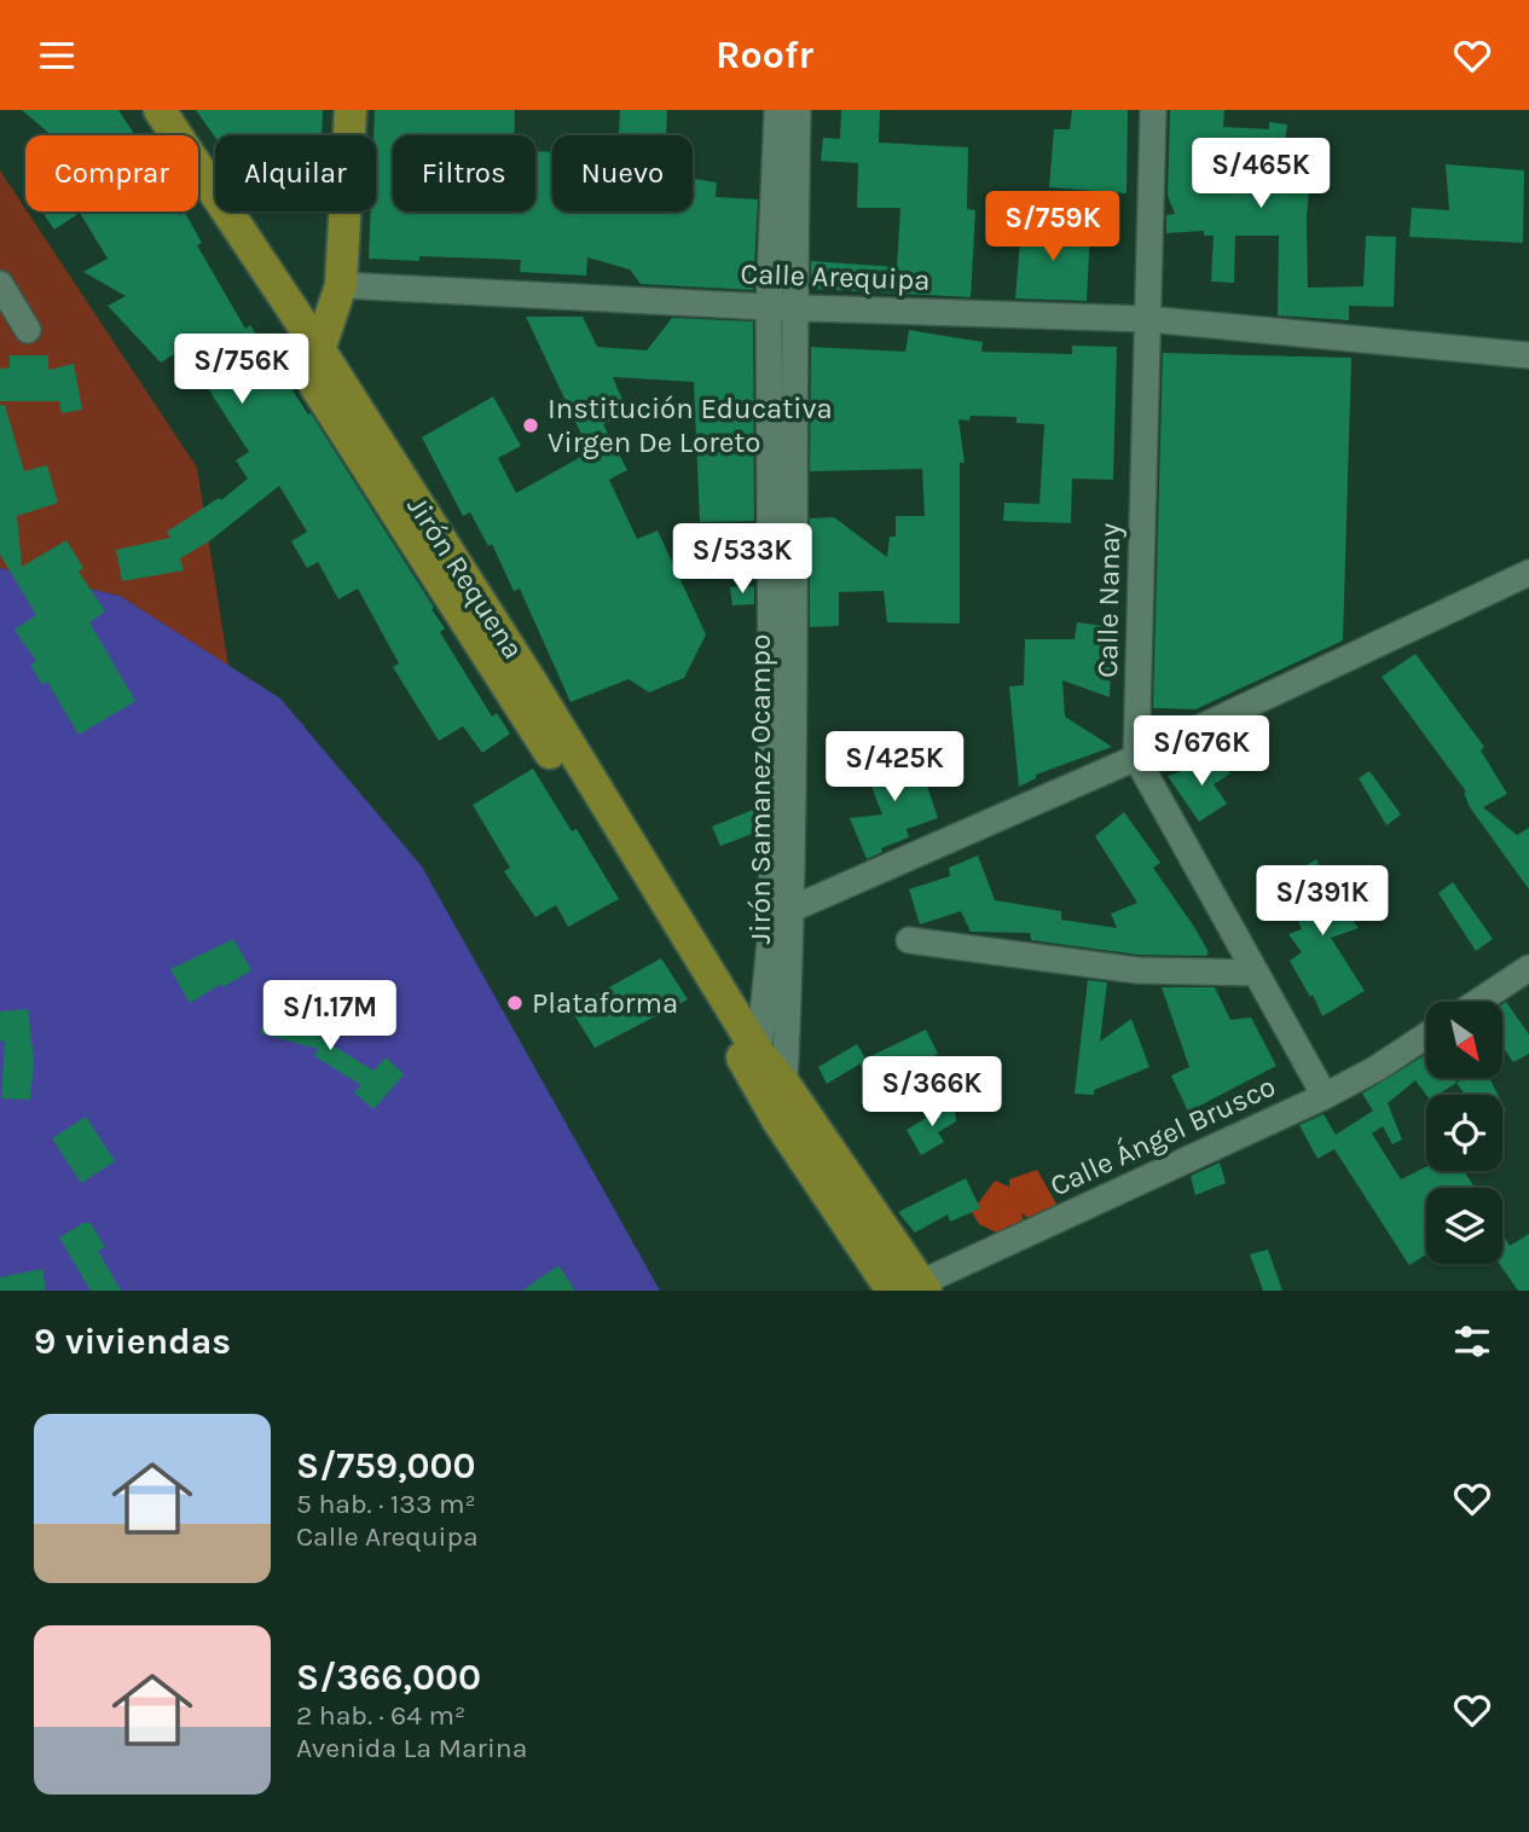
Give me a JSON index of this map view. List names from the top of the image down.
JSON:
{
  "streets": {
    "main road": ["Jirón Requena"],
    "street": [
      "Calle Arequipa",
      "Calle Nanay",
      "Jirón Samanez Ocampo",
      "Calle Ángel Brusco"
    ]
  },
  "crossings": [
    ["Calle Arequipa", "Calle Nanay"],
    ["Calle Arequipa", "Jirón Samanez Ocampo"],
    ["Jirón Requena", "Jirón Samanez Ocampo"],
    ["Jirón Requena", "Calle Ángel Brusco"]
  ],
  "places": ["Institución Educativa Virgen De Loreto", "Plataforma"],
  "north": "bottom right",
  "page": {
    "header": "Roofr",
    "chip": [
      "Comprar",
      "Alquilar",
      "Filtros",
      "Nuevo"
    ],
    "price": [
      "S/465K",
      "S/759K",
      "S/756K",
      "S/533K",
      "S/676K",
      "S/425K",
      "S/391K",
      "S/1.17M",
      "S/366K"
    ],
    "heading": "9 viviendas",
    "list": [
      {
        "name": "S/759,000",
        "note": "5 hab. · 133 m² · Calle Arequipa"
      },
      {
        "name": "S/366,000",
        "note": "2 hab. · 64 m² · Avenida La Marina"
      }
    ]
  }
}
